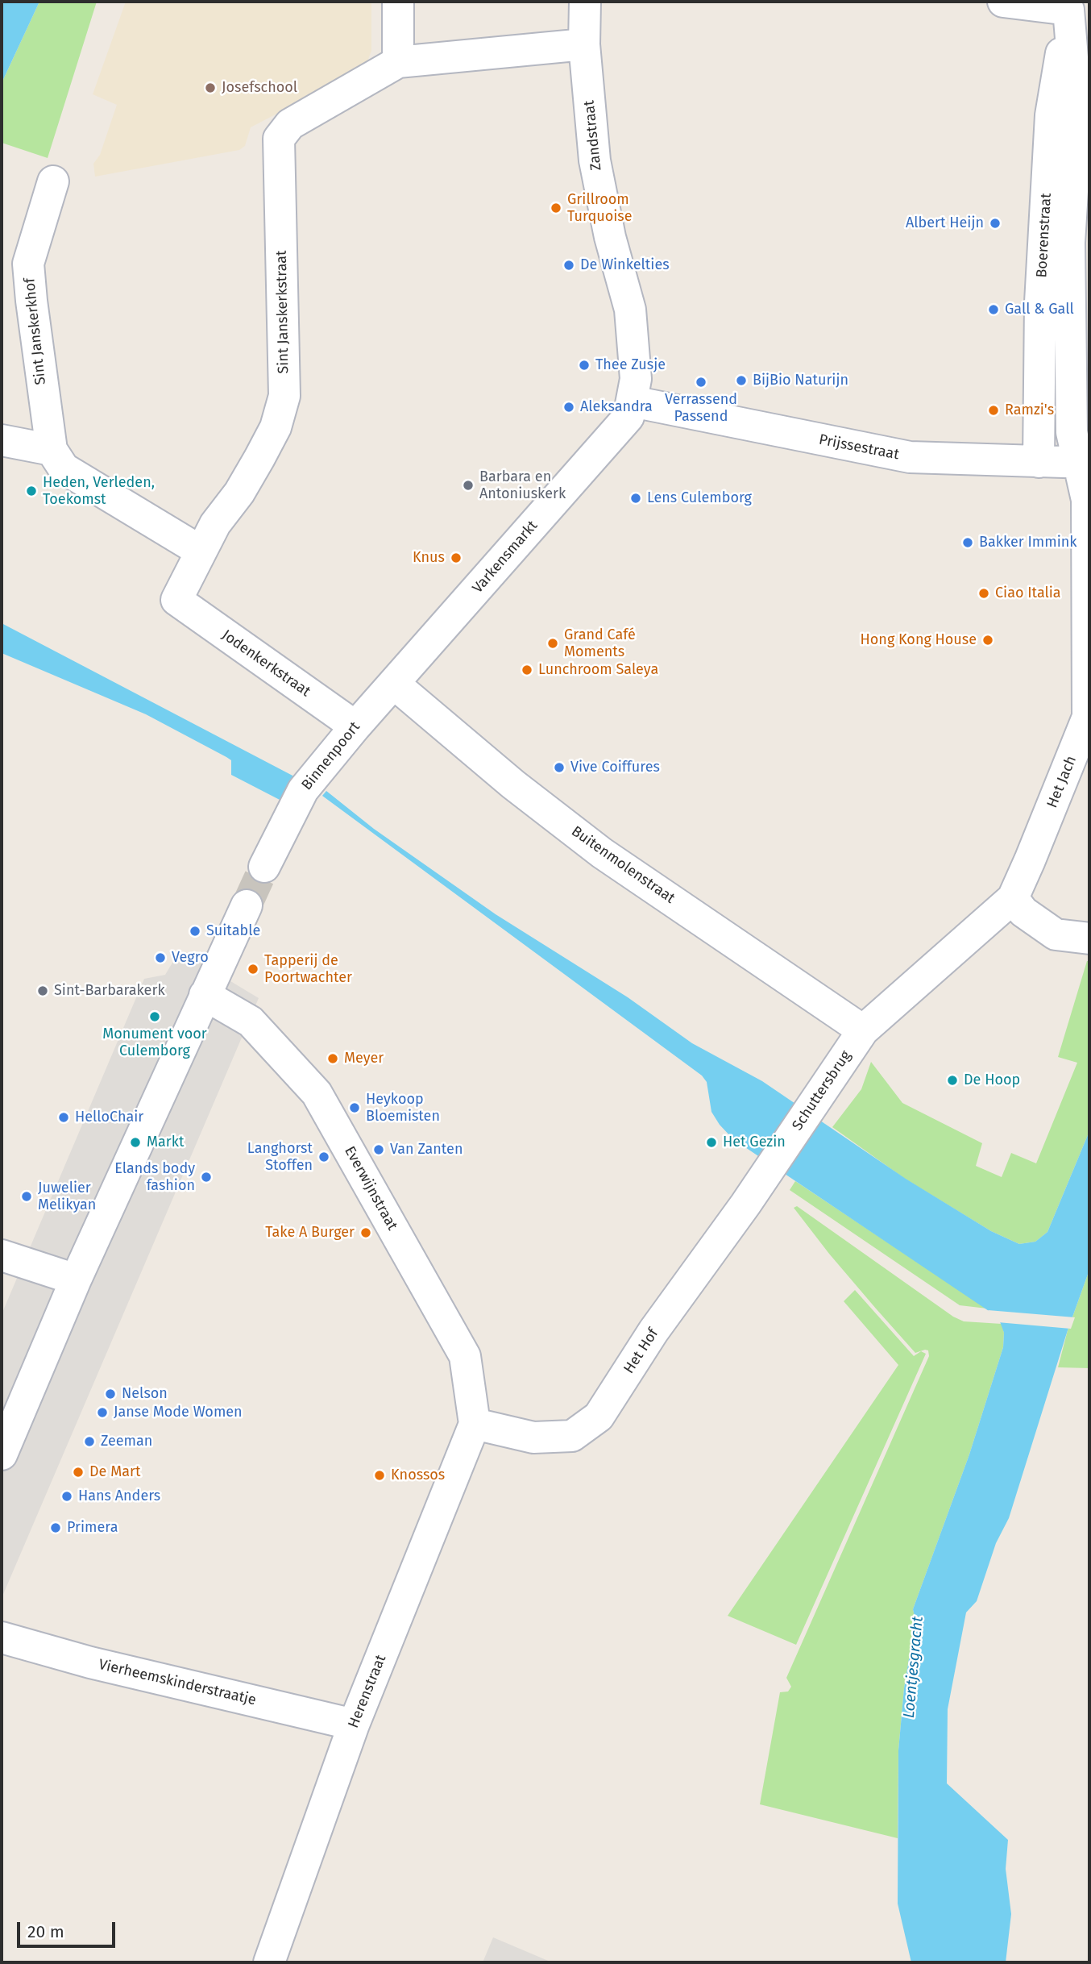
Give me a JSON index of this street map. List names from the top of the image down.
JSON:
{
  "streets": {
    "street": [
      "Zandstraat",
      "Boerenstraat",
      "Sint Janskerkstraat",
      "Sint Janskerkhof",
      "Prijssestraat",
      "Varkensmarkt",
      "Jodenkerkstraat",
      "Binnenpoort",
      "Het Jach",
      "Buitenmolenstraat",
      "Schuttersbrug",
      "Everwijnstraat",
      "Het Hof",
      "Vierheemskinderstraatje",
      "Herenstraat"
    ]
  },
  "crossings": [
    ["Zandstraat", "Sint Janskerkstraat"],
    ["Zandstraat", "Prijssestraat"],
    ["Zandstraat", "Varkensmarkt"],
    ["Boerenstraat", "Prijssestraat"],
    ["Boerenstraat", "Het Jach"],
    ["Sint Janskerkstraat", "Jodenkerkstraat"],
    ["Prijssestraat", "Varkensmarkt"],
    ["Prijssestraat", "Het Jach"],
    ["Varkensmarkt", "Binnenpoort"],
    ["Varkensmarkt", "Buitenmolenstraat"],
    ["Jodenkerkstraat", "Binnenpoort"],
    ["Binnenpoort", "Buitenmolenstraat"],
    ["Het Jach", "Buitenmolenstraat"],
    ["Het Jach", "Schuttersbrug"],
    ["Buitenmolenstraat", "Schuttersbrug"],
    ["Schuttersbrug", "Het Hof"],
    ["Everwijnstraat", "Het Hof"],
    ["Everwijnstraat", "Herenstraat"],
    ["Het Hof", "Herenstraat"],
    ["Vierheemskinderstraatje", "Herenstraat"]
  ],
  "water": ["Loentjesgracht"],
  "places": [
    "Josefschool",
    "Grillroom Turquoise",
    "Albert Heijn",
    "De Winkelties",
    "Gall & Gall",
    "Thee Zusje",
    "BijBio Naturijn",
    "Verrassend Passend",
    "Aleksandra",
    "Ramzi's",
    "Barbara en Antoniuskerk",
    "Heden, Verleden, Toekomst",
    "Lens Culemborg",
    "Bakker Immink",
    "Knus",
    "Ciao Italia",
    "Hong Kong House",
    "Grand Café Moments",
    "Lunchroom Saleya",
    "Vive Coiffures",
    "Suitable",
    "Vegro",
    "Tapperij de Poortwachter",
    "Sint-Barbarakerk",
    "Monument voor Culemborg",
    "Meyer",
    "De Hoop",
    "Heykoop Bloemisten",
    "HelloChair",
    "Markt",
    "Het Gezin",
    "Van Zanten",
    "Langhorst Stoffen",
    "Elands body fashion",
    "Juwelier Melikyan",
    "Take A Burger",
    "Nelson",
    "Janse Mode Women",
    "Zeeman",
    "De Mart",
    "Knossos",
    "Hans Anders",
    "Primera"
  ],
  "scale_bar": "20 m"
}
